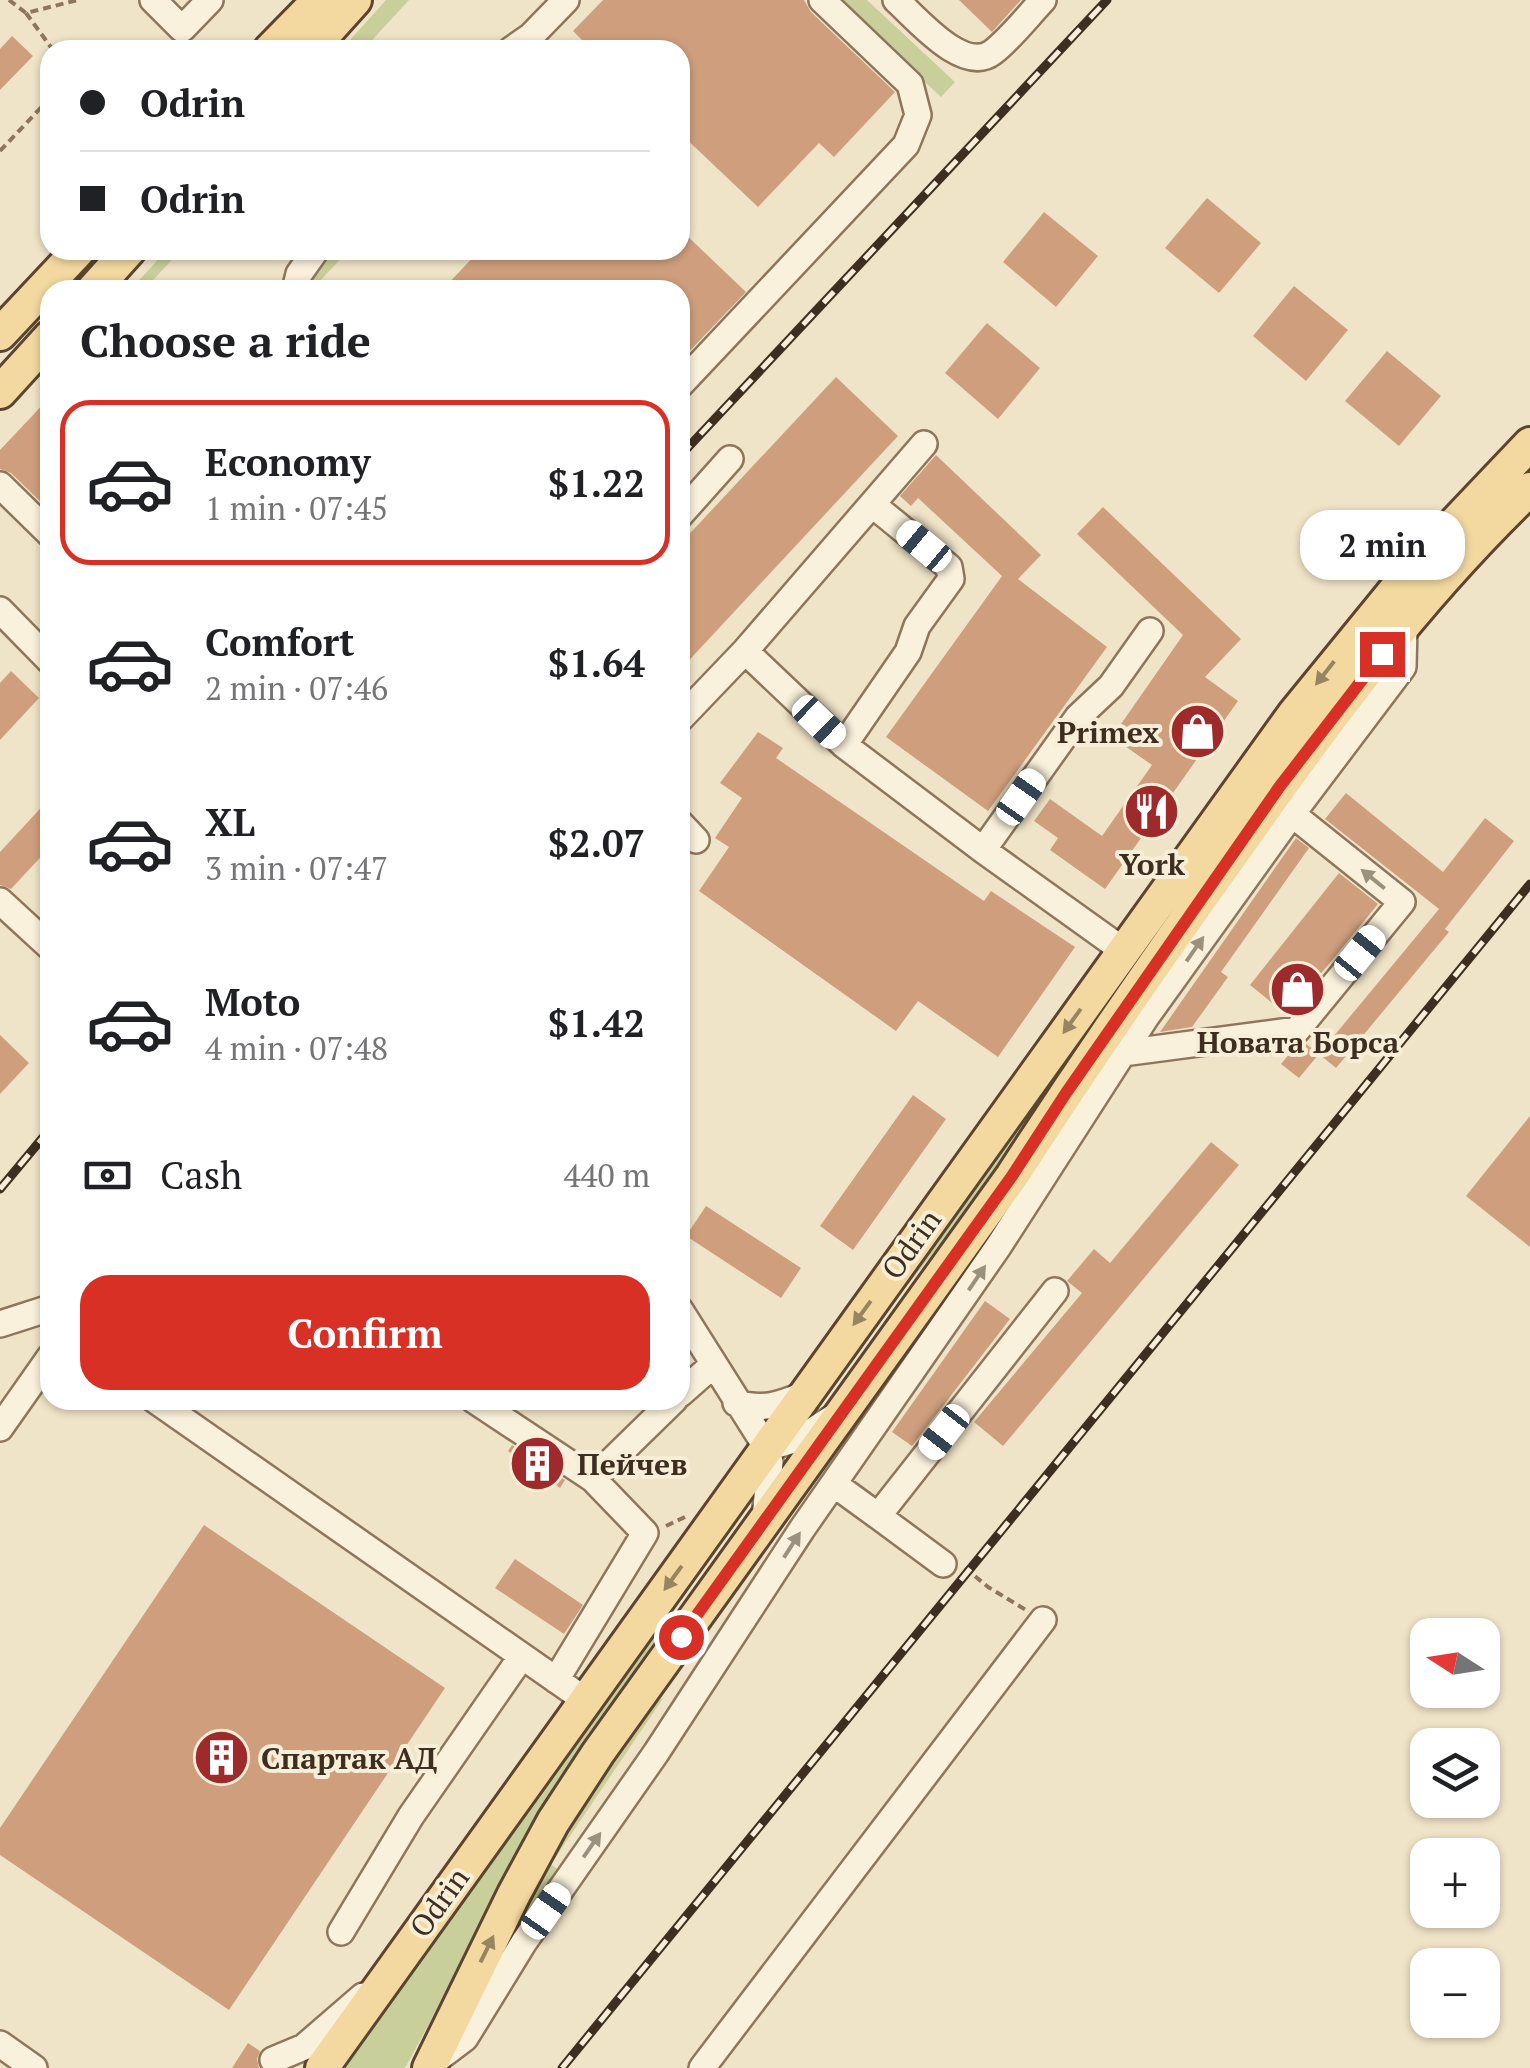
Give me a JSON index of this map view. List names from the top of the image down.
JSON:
{
  "streets": {
    "main road": ["Odrin"]
  },
  "places": {
    "shop": ["Primex", "Новата Борса"],
    "restaurant": ["York"],
    "building": ["Пейчев", "Спартак АД"]
  },
  "north": "left",
  "page": {
    "banner": ["Odrin", "Odrin"],
    "heading": "Choose a ride",
    "list": [
      {
        "name": "Economy",
        "note": "1 min · 07:45",
        "value": "$1.22"
      },
      {
        "name": "Comfort",
        "note": "2 min · 07:46",
        "value": "$1.64"
      },
      {
        "name": "XL",
        "note": "3 min · 07:47",
        "value": "$2.07"
      },
      {
        "name": "Moto",
        "note": "4 min · 07:48",
        "value": "$1.42"
      }
    ],
    "bubble": "2 min",
    "pay": ["Cash", "440 m"],
    "buttons": "Confirm",
    "map_buttons": ["+", "−"]
  }
}
